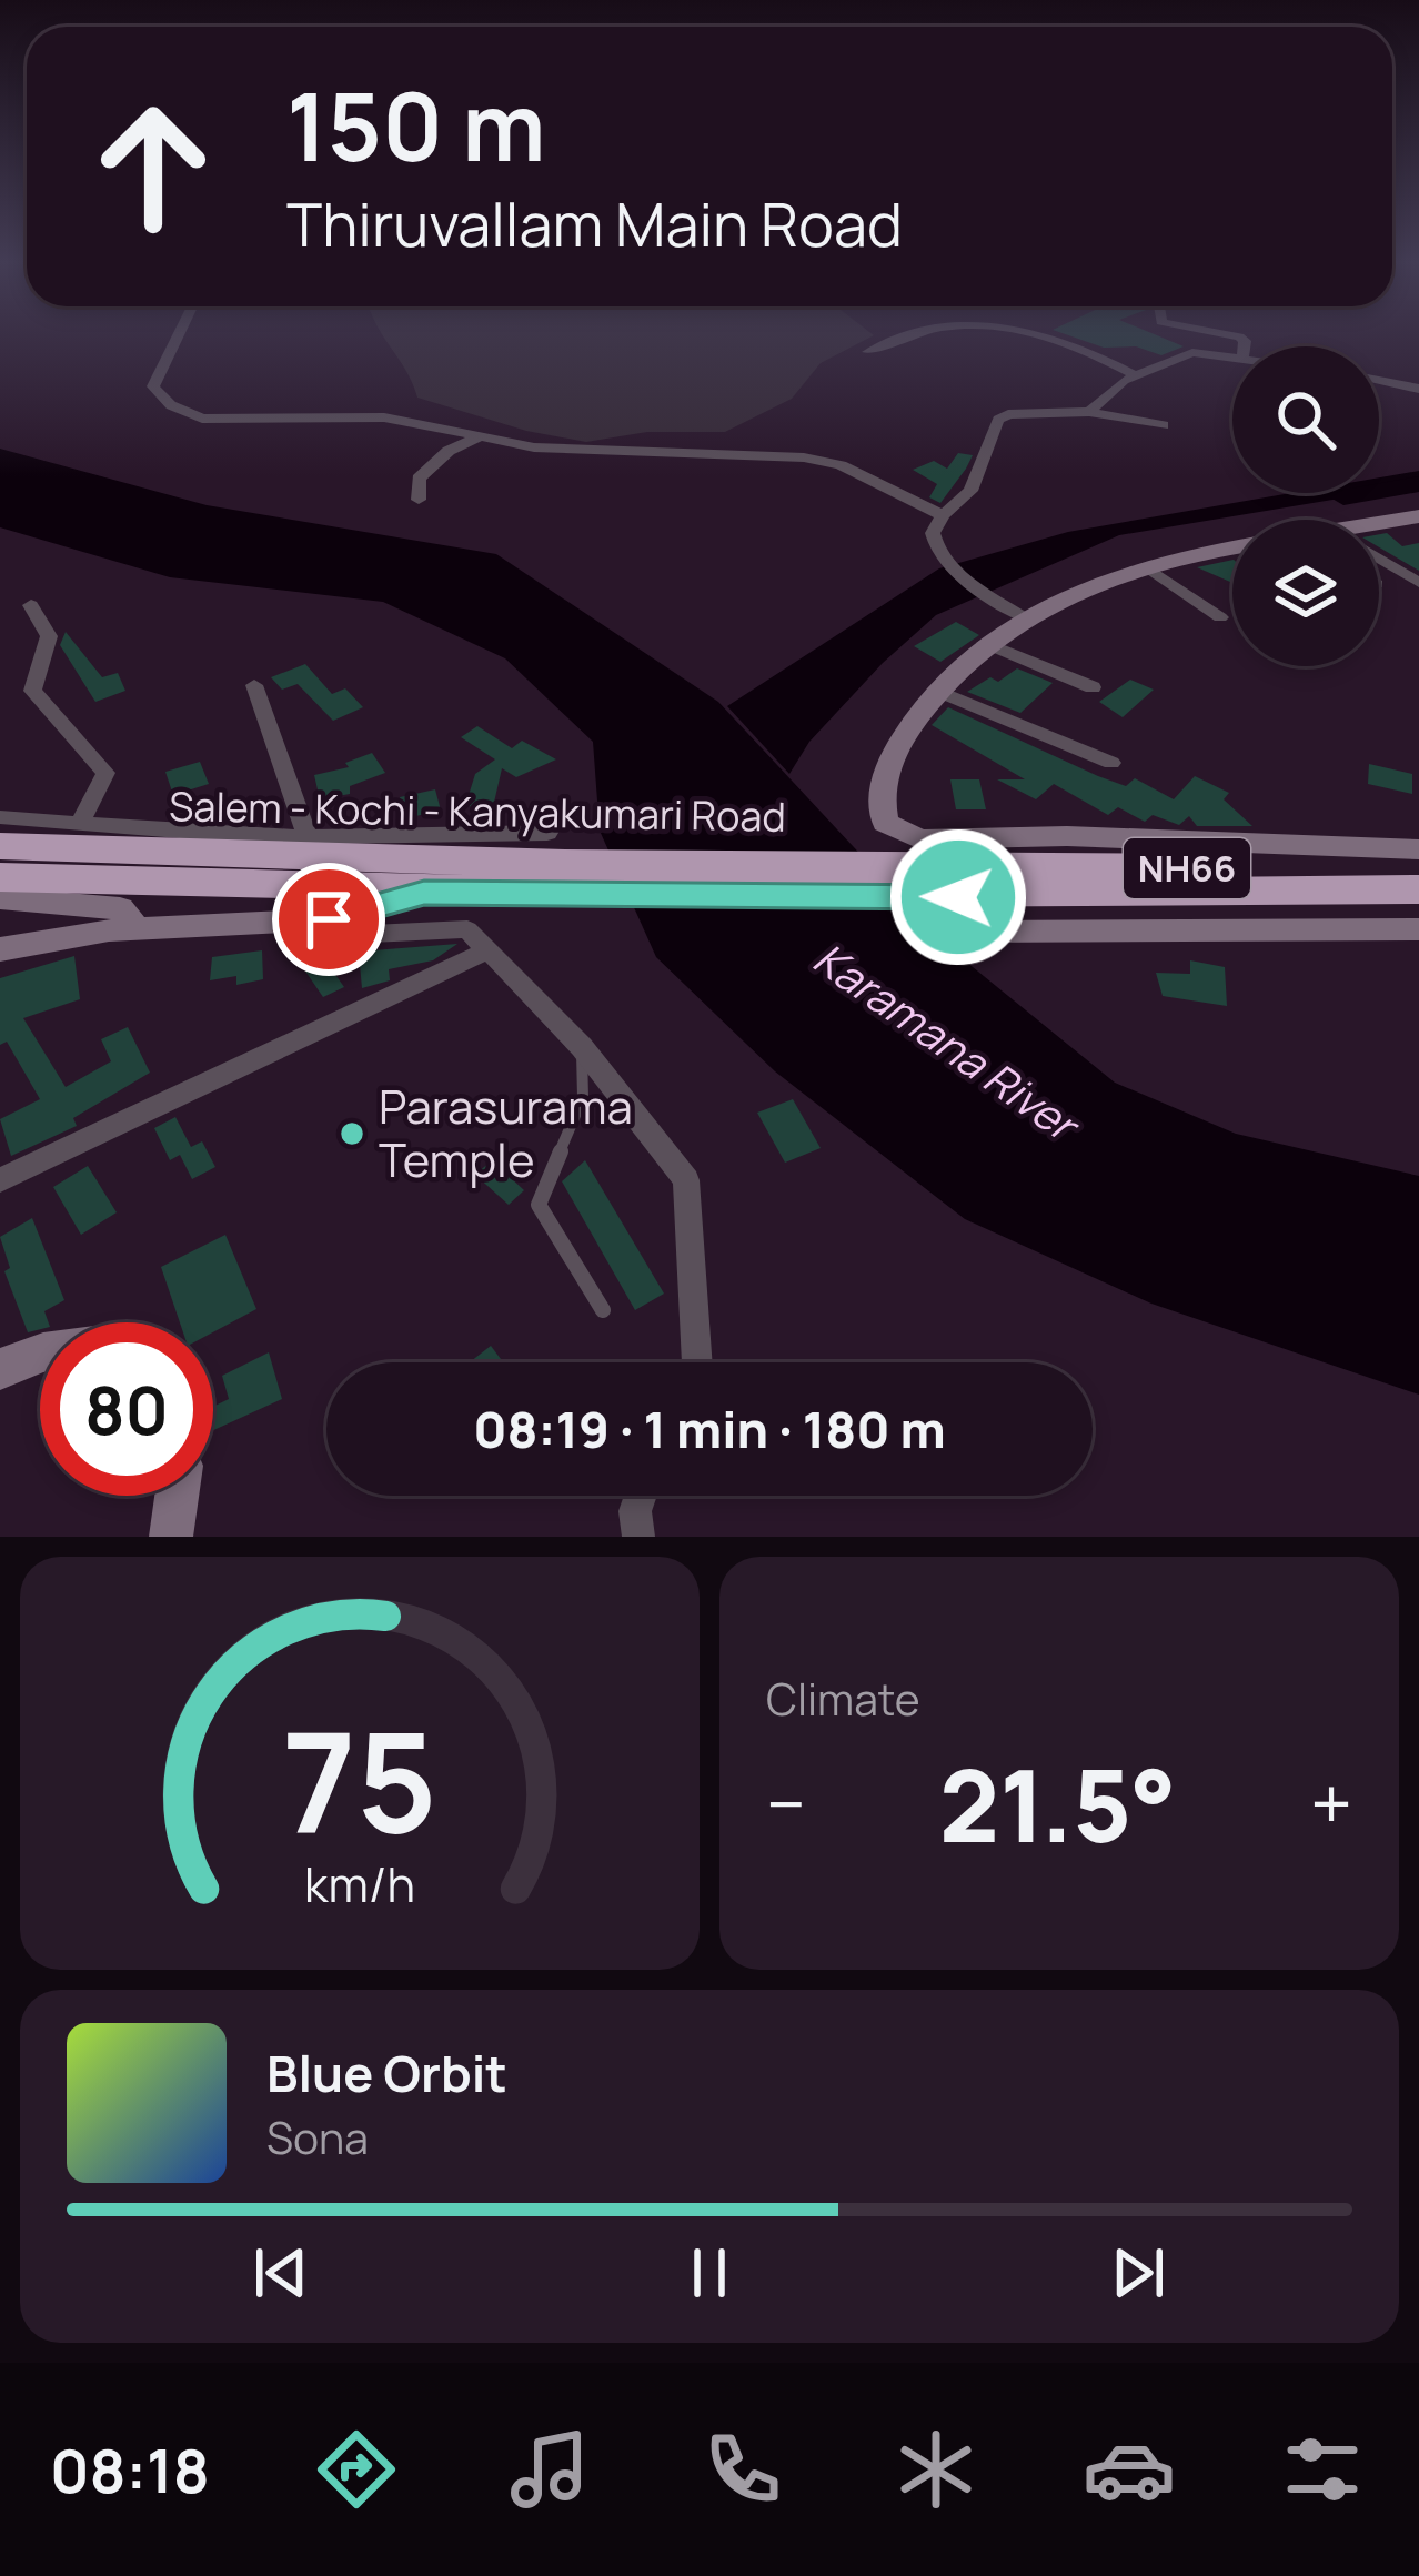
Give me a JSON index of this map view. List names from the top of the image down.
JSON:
{
  "streets": {
    "highway": ["Salem - Kochi - Kanyakumari Road", "NH66"]
  },
  "crossings": [
    ["Salem - Kochi - Kanyakumari Road", "NH66"]
  ],
  "water": ["Karamana River"],
  "places": ["Parasurama Temple"],
  "page": {
    "turn": ["150 m", "Thiruvallam Main Road"],
    "limit": "80",
    "trip": "08:19 · 1 min · 180 m",
    "tile": "Climate",
    "heat": ["−", "21.5°", "+"],
    "song": ["Blue Orbit", "Sona"],
    "tabs": "08:18",
    "gauge": ["75", "km/h"]
  }
}
